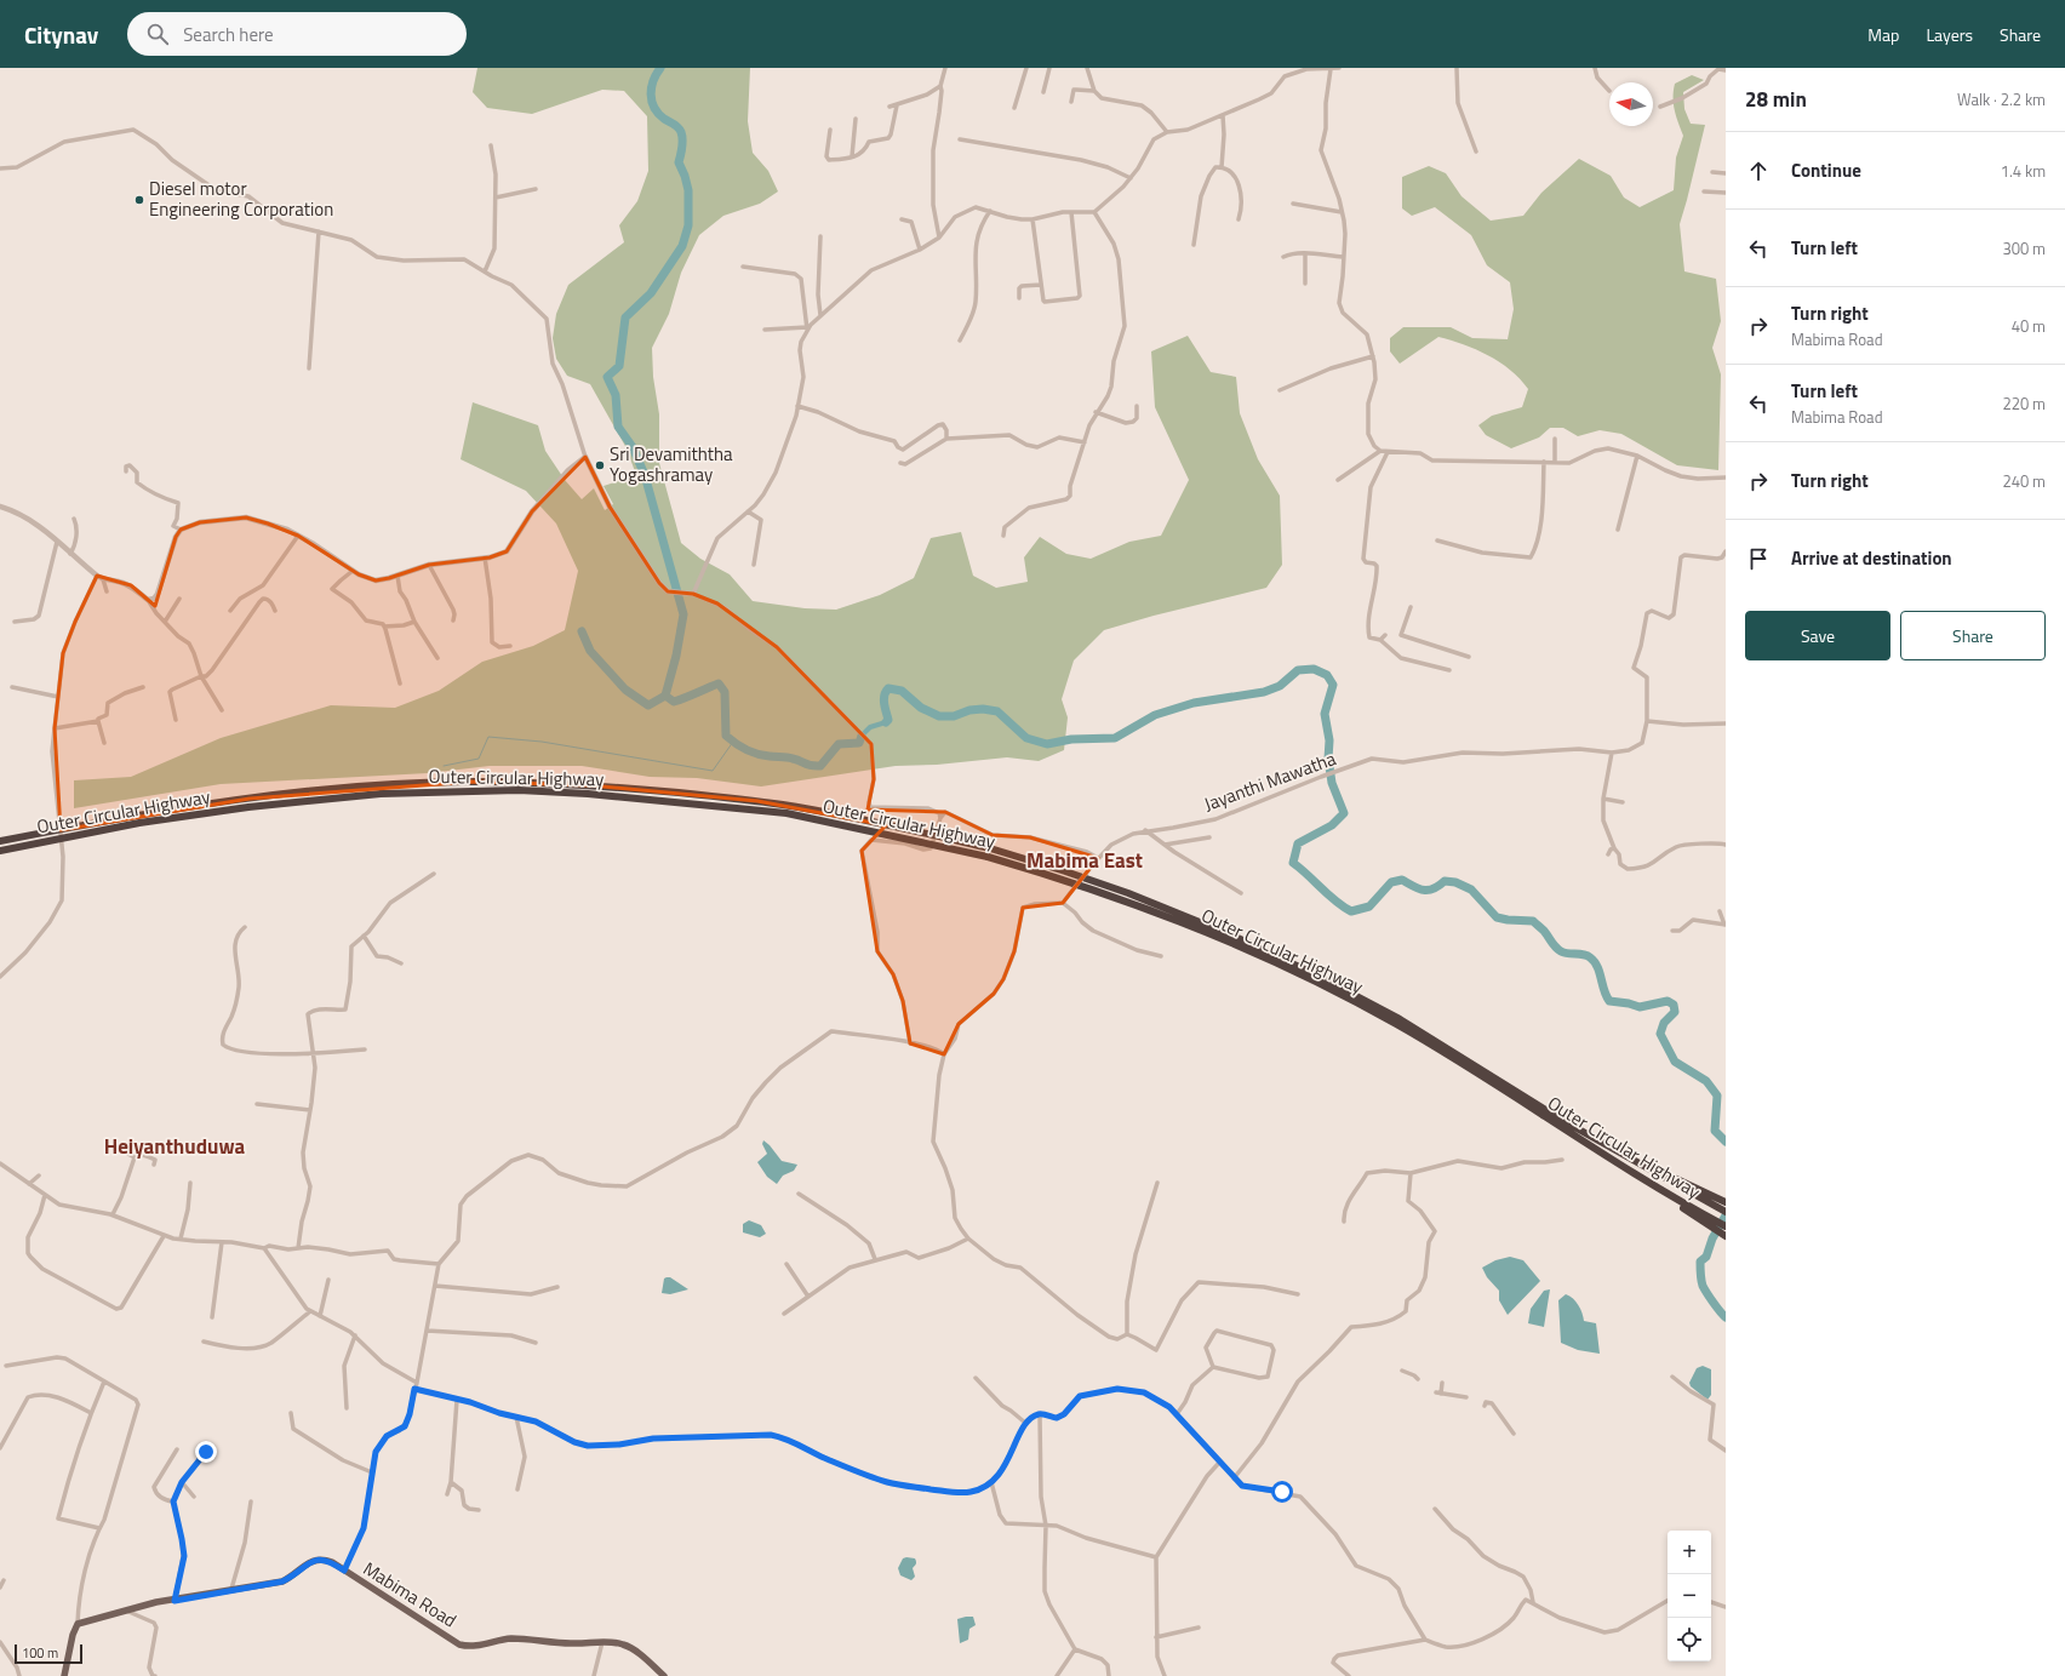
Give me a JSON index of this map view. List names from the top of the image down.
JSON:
{
  "streets": {
    "highway": ["Outer Circular Highway"],
    "main road": ["Mabima Road"],
    "street": ["Jayanthi Mawatha"]
  },
  "districts": ["Mabima East", "Heiyanthuduwa"],
  "places": ["Diesel motor Engineering Corporation", "Sri Devamiththa Yogashramay"],
  "scale_bar": "100 m",
  "north": "left",
  "page": {
    "header": "Citynav",
    "search": "Search here",
    "nav": ["Map", "Layers", "Share"],
    "heading": ["28 min", "Walk · 2.2 km"],
    "list": [
      ["Continue", "1.4 km"],
      ["Turn left", "300 m"],
      ["Turn right", "Mabima Road", "40 m"],
      ["Turn left", "Mabima Road", "220 m"],
      ["Turn right", "240 m"],
      "Arrive at destination"
    ],
    "buttons": ["Save", "Share"],
    "map_buttons": ["+", "−"],
    "scale": "100 m"
  }
}
